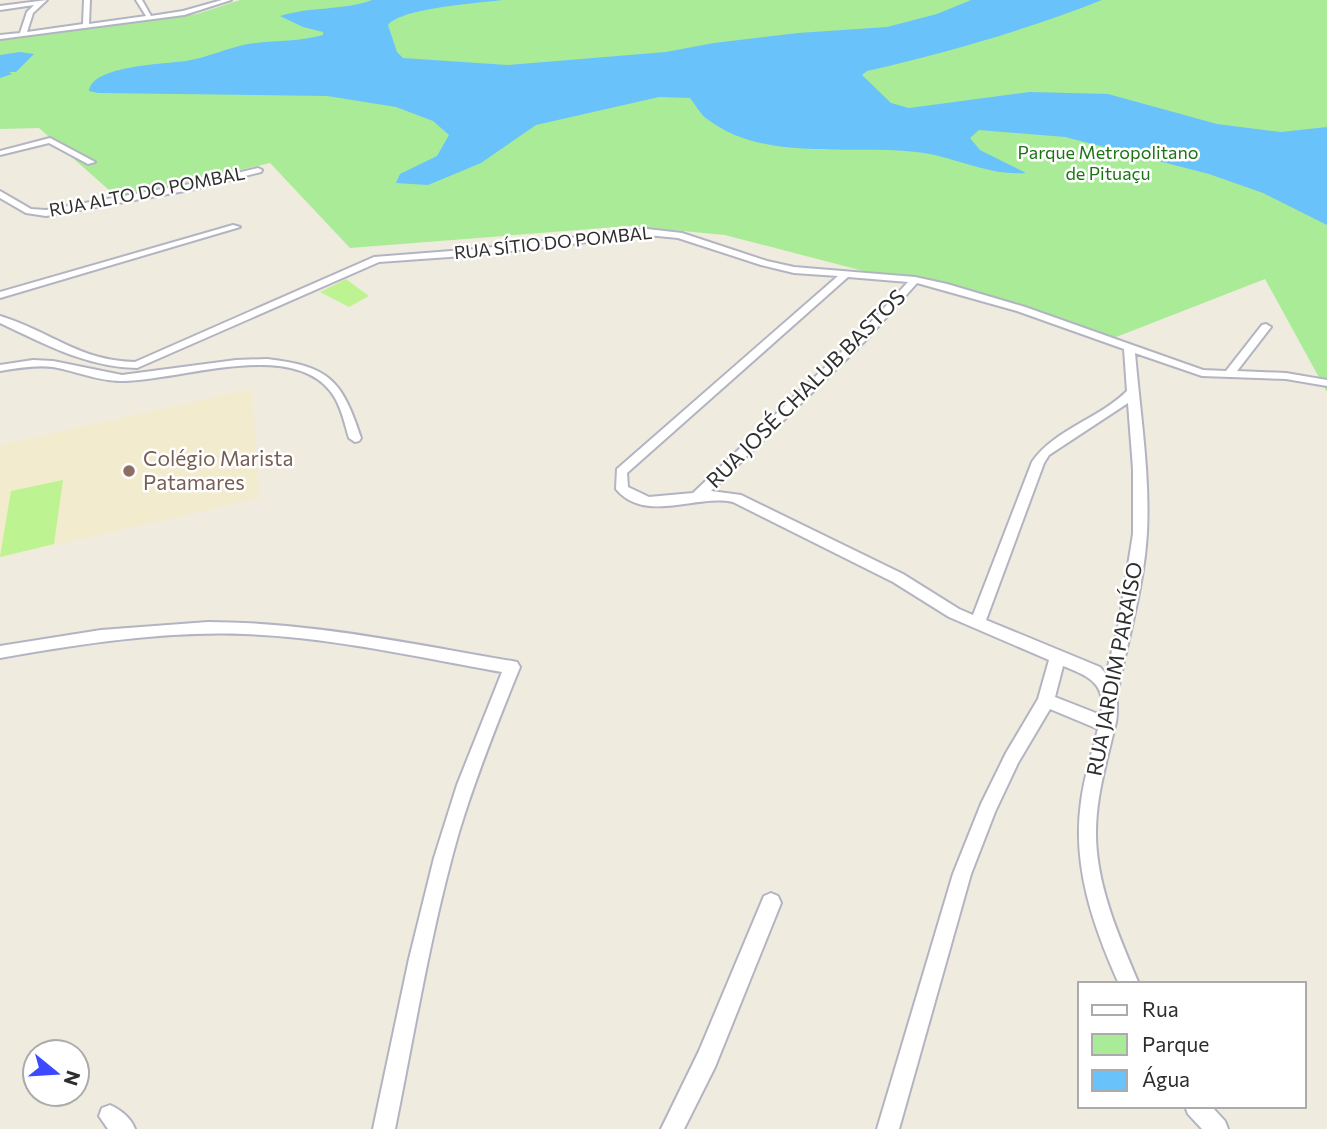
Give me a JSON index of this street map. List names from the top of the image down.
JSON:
{
  "streets": {
    "street": [
      "RUA ALTO DO POMBAL",
      "RUA SÍTIO DO POMBAL",
      "RUA JOSÉ CHALUB BASTOS",
      "RUA JARDIM PARAÍSO"
    ]
  },
  "crossings": [
    ["RUA SÍTIO DO POMBAL", "RUA JOSÉ CHALUB BASTOS"],
    ["RUA SÍTIO DO POMBAL", "RUA JARDIM PARAÍSO"]
  ],
  "parks": ["Parque Metropolitano de Pituaçu"],
  "places": ["Colégio Marista Patamares"],
  "legend": ["Rua", "Parque", "Água"],
  "north": "right"
}
